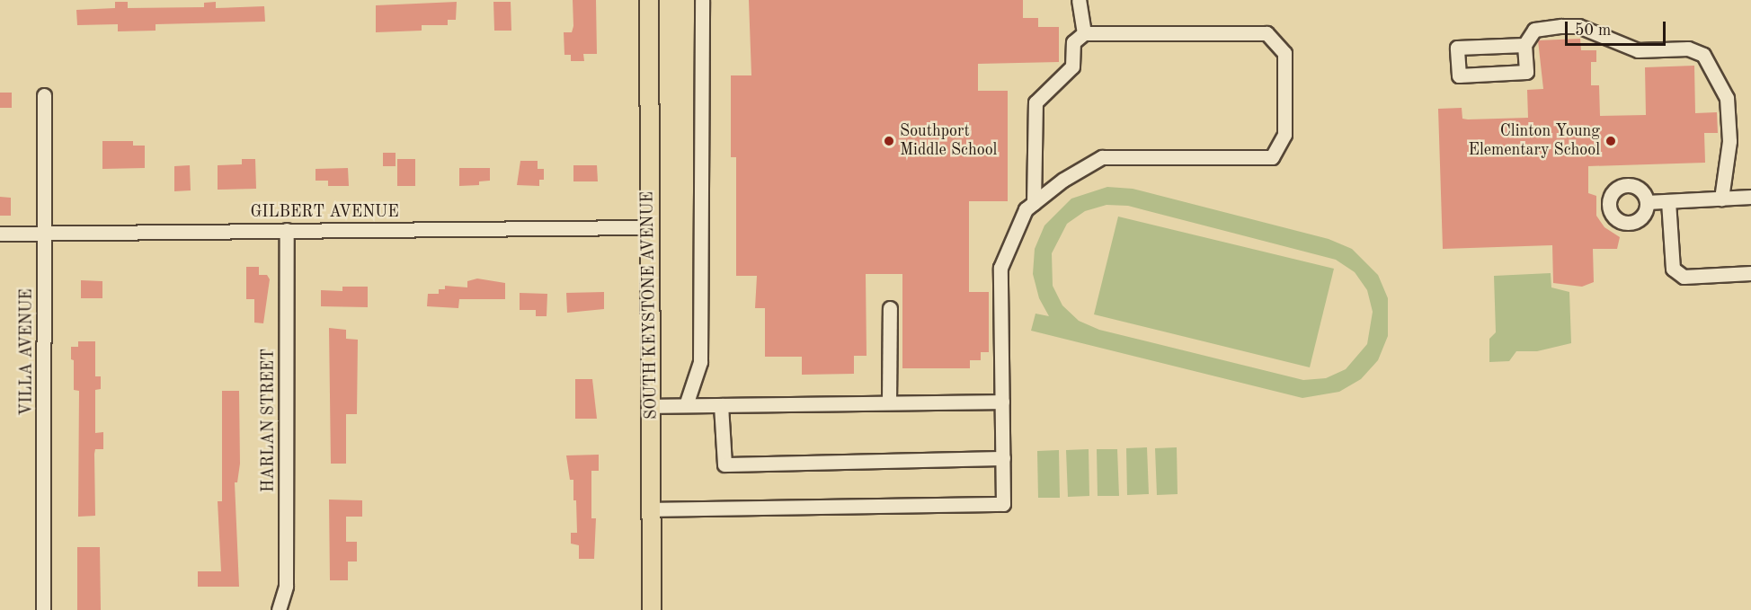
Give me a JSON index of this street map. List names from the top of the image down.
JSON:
{
  "streets": {
    "main road": ["SOUTH KEYSTONE AVENUE"],
    "street": ["GILBERT AVENUE", "VILLA AVENUE", "HARLAN STREET"]
  },
  "crossings": [
    ["GILBERT AVENUE", "SOUTH KEYSTONE AVENUE"],
    ["GILBERT AVENUE", "VILLA AVENUE"],
    ["GILBERT AVENUE", "HARLAN STREET"]
  ],
  "places": ["Southport Middle School", "Clinton Young Elementary School"],
  "scale_bar": "50 m"
}
